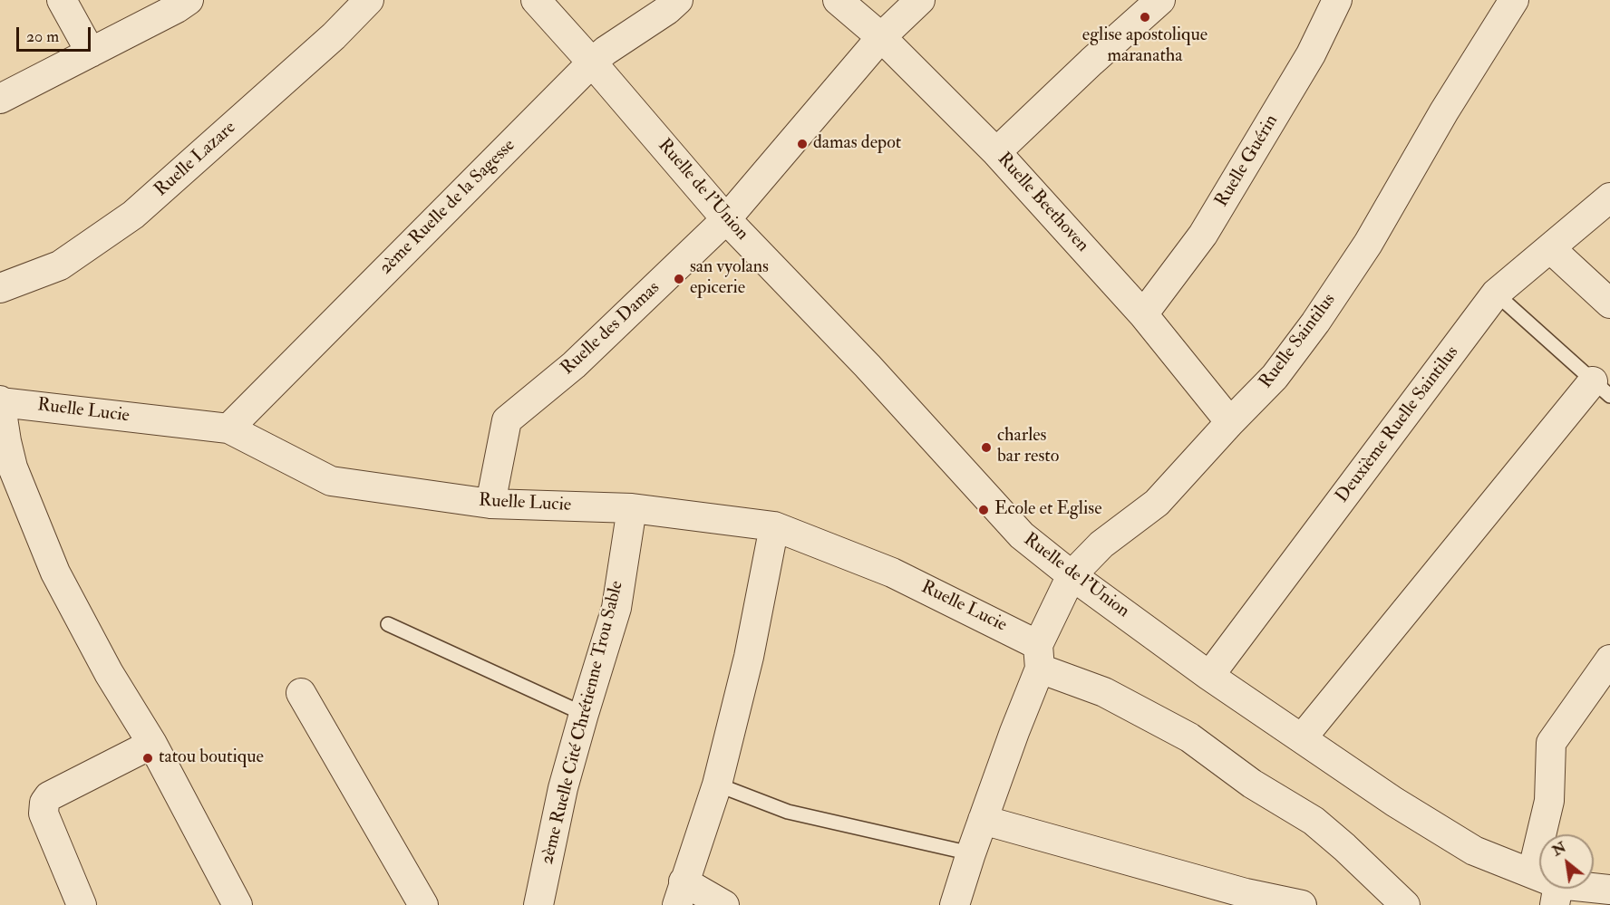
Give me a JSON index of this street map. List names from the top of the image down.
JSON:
{
  "streets": {
    "street": [
      "Ruelle Lazare",
      "Ruelle Guérin",
      "Ruelle de l'Union",
      "Ruelle Beethoven",
      "2ème Ruelle de la Sagesse",
      "Ruelle des Damas",
      "Ruelle Saintilus",
      "Ruelle Lucie",
      "Deuxième Ruelle Saintilus",
      "2ème Ruelle Cité Chrétienne Trou Sable"
    ]
  },
  "crossings": [
    ["Ruelle Guérin", "Ruelle Beethoven"],
    ["Ruelle de l'Union", "2ème Ruelle de la Sagesse"],
    ["Ruelle de l'Union", "Ruelle des Damas"],
    ["Ruelle de l'Union", "Ruelle Saintilus"],
    ["Ruelle de l'Union", "Deuxième Ruelle Saintilus"],
    ["Ruelle Beethoven", "Ruelle des Damas"],
    ["Ruelle Beethoven", "Ruelle Saintilus"],
    ["2ème Ruelle de la Sagesse", "Ruelle Lucie"],
    ["Ruelle des Damas", "Ruelle Lucie"],
    ["Ruelle Saintilus", "Ruelle Lucie"],
    ["Ruelle Lucie", "2ème Ruelle Cité Chrétienne Trou Sable"]
  ],
  "places": [
    "eglise apostolique maranatha",
    "damas depot",
    "san vyolans epicerie",
    "charles bar resto",
    "Ecole et Eglise",
    "tatou boutique"
  ],
  "scale_bar": "20 m",
  "north": "top left"
}
